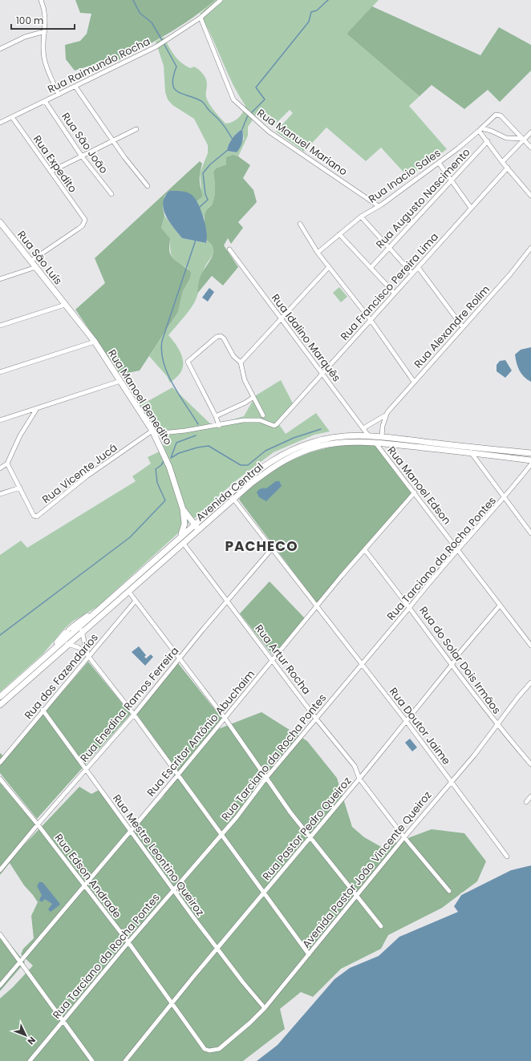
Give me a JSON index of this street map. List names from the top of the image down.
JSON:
{
  "streets": {
    "main road": ["Rua São Luís", "Rua Manoel Benedito", "Avenida Central"],
    "street": [
      "Rua Raimundo Rocha",
      "Rua Manuel Mariano",
      "Rua São João",
      "Rua Expedito",
      "Rua Inacio Sales",
      "Rua Augusto Nascimento",
      "Rua Francisco Pereira Lima",
      "Rua Alexandre Rolim",
      "Rua Idalino Marquês",
      "Rua Vicente Jucá",
      "Rua Manoel Edson",
      "Rua Tarciano da Rocha Pontes",
      "Rua Artur Rocha",
      "Rua do Solar Dois Irmãos",
      "Rua dos Fazendarios",
      "Rua Enedina Ramos Ferreira",
      "Rua Doutor Jaime",
      "Rua Escritor Antônio Abuchaim",
      "Rua Pastor Pedro Queiroz",
      "Rua Mestre Leontino Queiroz",
      "Avenida Pastor João Vincente Queiroz",
      "Rua Edson Andrade"
    ]
  },
  "crossings": [
    ["Rua Raimundo Rocha", "Rua Manuel Mariano"],
    ["Rua Raimundo Rocha", "Rua São João"],
    ["Rua Raimundo Rocha", "Rua Expedito"],
    ["Rua Manuel Mariano", "Rua Inacio Sales"],
    ["Rua Expedito", "Rua São Luís"],
    ["Rua São Luís", "Rua Manoel Benedito"],
    ["Rua Francisco Pereira Lima", "Rua Idalino Marquês"],
    ["Rua Alexandre Rolim", "Rua Idalino Marquês"],
    ["Rua Idalino Marquês", "Avenida Central"],
    ["Rua Manoel Benedito", "Rua Vicente Jucá"],
    ["Rua Manoel Benedito", "Avenida Central"],
    ["Rua Manoel Edson", "Avenida Central"],
    ["Rua Manoel Edson", "Rua Tarciano da Rocha Pontes"],
    ["Rua Manoel Edson", "Rua Escritor Antônio Abuchaim"],
    ["Rua Manoel Edson", "Rua Pastor Pedro Queiroz"],
    ["Avenida Central", "Rua Artur Rocha"],
    ["Avenida Central", "Rua Doutor Jaime"],
    ["Rua Tarciano da Rocha Pontes", "Rua Artur Rocha"],
    ["Rua Tarciano da Rocha Pontes", "Rua do Solar Dois Irmãos"],
    ["Rua Tarciano da Rocha Pontes", "Rua Doutor Jaime"],
    ["Rua Tarciano da Rocha Pontes", "Rua Mestre Leontino Queiroz"],
    ["Rua Tarciano da Rocha Pontes", "Rua Edson Andrade"],
    ["Rua Artur Rocha", "Rua Enedina Ramos Ferreira"],
    ["Rua Artur Rocha", "Rua Escritor Antônio Abuchaim"],
    ["Rua Artur Rocha", "Rua Pastor Pedro Queiroz"],
    ["Rua Artur Rocha", "Avenida Pastor João Vincente Queiroz"],
    ["Rua do Solar Dois Irmãos", "Rua Escritor Antônio Abuchaim"],
    ["Rua do Solar Dois Irmãos", "Rua Pastor Pedro Queiroz"],
    ["Rua do Solar Dois Irmãos", "Avenida Pastor João Vincente Queiroz"],
    ["Rua dos Fazendarios", "Rua Mestre Leontino Queiroz"],
    ["Rua Enedina Ramos Ferreira", "Rua Doutor Jaime"],
    ["Rua Enedina Ramos Ferreira", "Rua Mestre Leontino Queiroz"],
    ["Rua Enedina Ramos Ferreira", "Rua Edson Andrade"],
    ["Rua Doutor Jaime", "Rua Escritor Antônio Abuchaim"],
    ["Rua Doutor Jaime", "Rua Pastor Pedro Queiroz"],
    ["Rua Doutor Jaime", "Avenida Pastor João Vincente Queiroz"],
    ["Rua Escritor Antônio Abuchaim", "Rua Mestre Leontino Queiroz"],
    ["Rua Escritor Antônio Abuchaim", "Rua Edson Andrade"],
    ["Rua Pastor Pedro Queiroz", "Rua Mestre Leontino Queiroz"],
    ["Rua Pastor Pedro Queiroz", "Rua Edson Andrade"],
    ["Rua Mestre Leontino Queiroz", "Avenida Pastor João Vincente Queiroz"],
    ["Avenida Pastor João Vincente Queiroz", "Rua Edson Andrade"]
  ],
  "districts": ["PACHECO"],
  "scale_bar": "100 m",
  "north": "bottom right"
}
